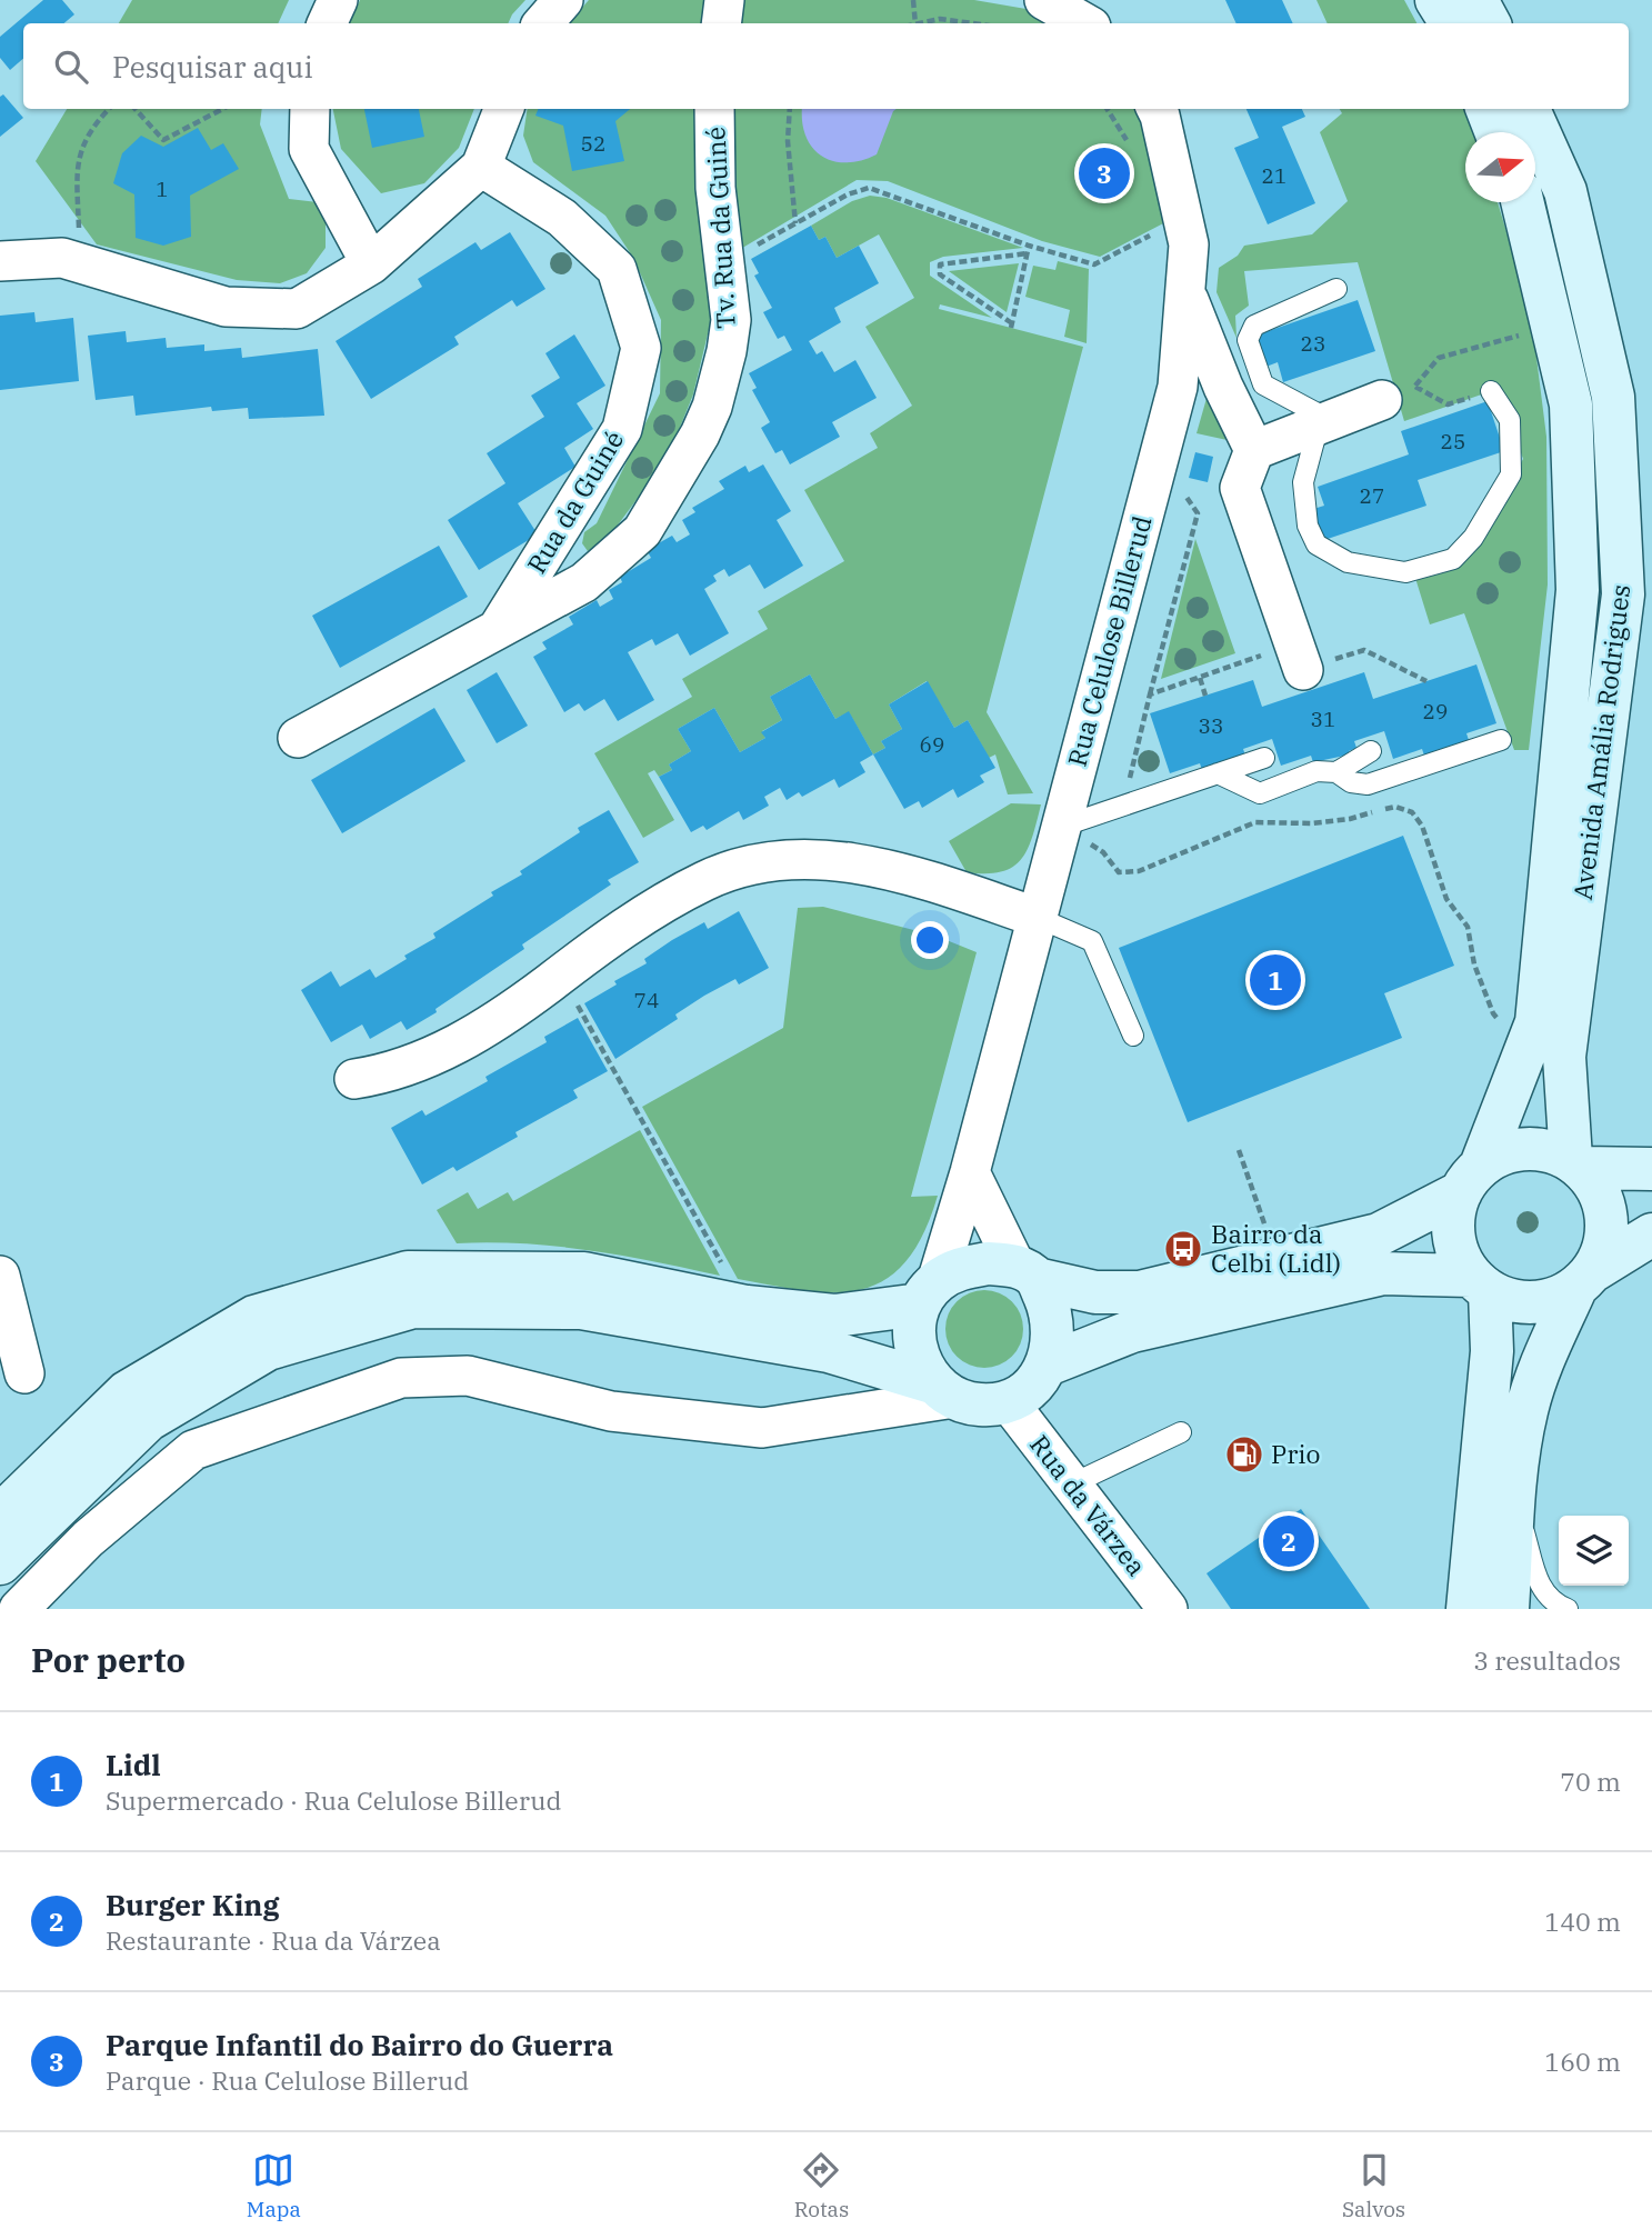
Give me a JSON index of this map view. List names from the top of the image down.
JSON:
{
  "streets": {
    "main road": ["Avenida Amália Rodrigues"],
    "street": [
      "Tv. Rua da Guiné",
      "Rua da Guiné",
      "Rua Celulose Billerud",
      "Rua da Várzea"
    ]
  },
  "crossings": [
    ["Tv. Rua da Guiné", "Rua da Guiné"],
    ["Rua Celulose Billerud", "Rua da Várzea"]
  ],
  "places": {
    "bus stop": ["Bairro da Celbi (Lidl)"],
    "fuel station": ["Prio"]
  },
  "house_numbers": [
    "52",
    "21",
    "1",
    "23",
    "25",
    "27",
    "29",
    "31",
    "33",
    "69",
    "74"
  ],
  "north": "right",
  "page": {
    "search": "Pesquisar aqui",
    "pins": ["3", "1", "2"],
    "heading": ["Por perto", "3 resultados"],
    "list": [
      {
        "mark": "1",
        "name": "Lidl",
        "note": "Supermercado · Rua Celulose Billerud",
        "value": "70 m"
      },
      {
        "mark": "2",
        "name": "Burger King",
        "note": "Restaurante · Rua da Várzea",
        "value": "140 m"
      },
      {
        "mark": "3",
        "name": "Parque Infantil do Bairro do Guerra",
        "note": "Parque · Rua Celulose Billerud",
        "value": "160 m"
      }
    ],
    "nav": ["Mapa", "Rotas", "Salvos"]
  }
}
